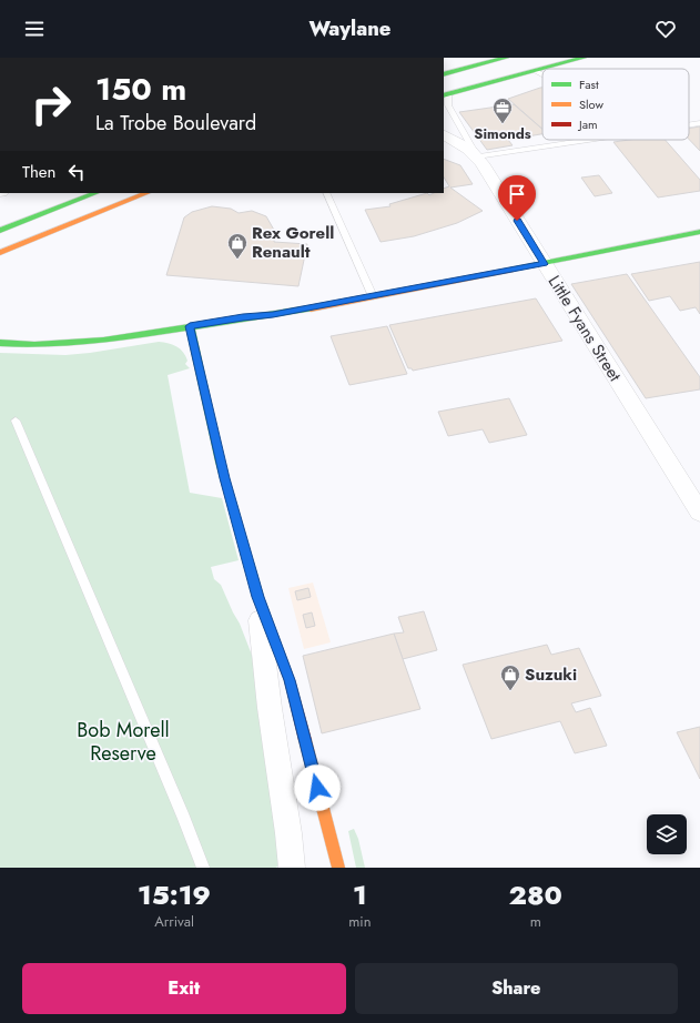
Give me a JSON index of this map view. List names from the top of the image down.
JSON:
{
  "streets": {
    "street": ["Little Fyans Street"]
  },
  "parks": ["Bob Morell Reserve"],
  "places": {
    "office": ["Simonds"],
    "shop": ["Rex Gorell Renault", "Suzuki"]
  },
  "legend": ["Fast", "Slow", "Jam"],
  "page": {
    "header": "Waylane",
    "turn": ["150 m", "La Trobe Boulevard"],
    "then": "Then",
    "eta": [
      "15:19",
      "Arrival",
      "1",
      "min",
      "280",
      "m"
    ],
    "buttons": ["Exit", "Share"]
  }
}
